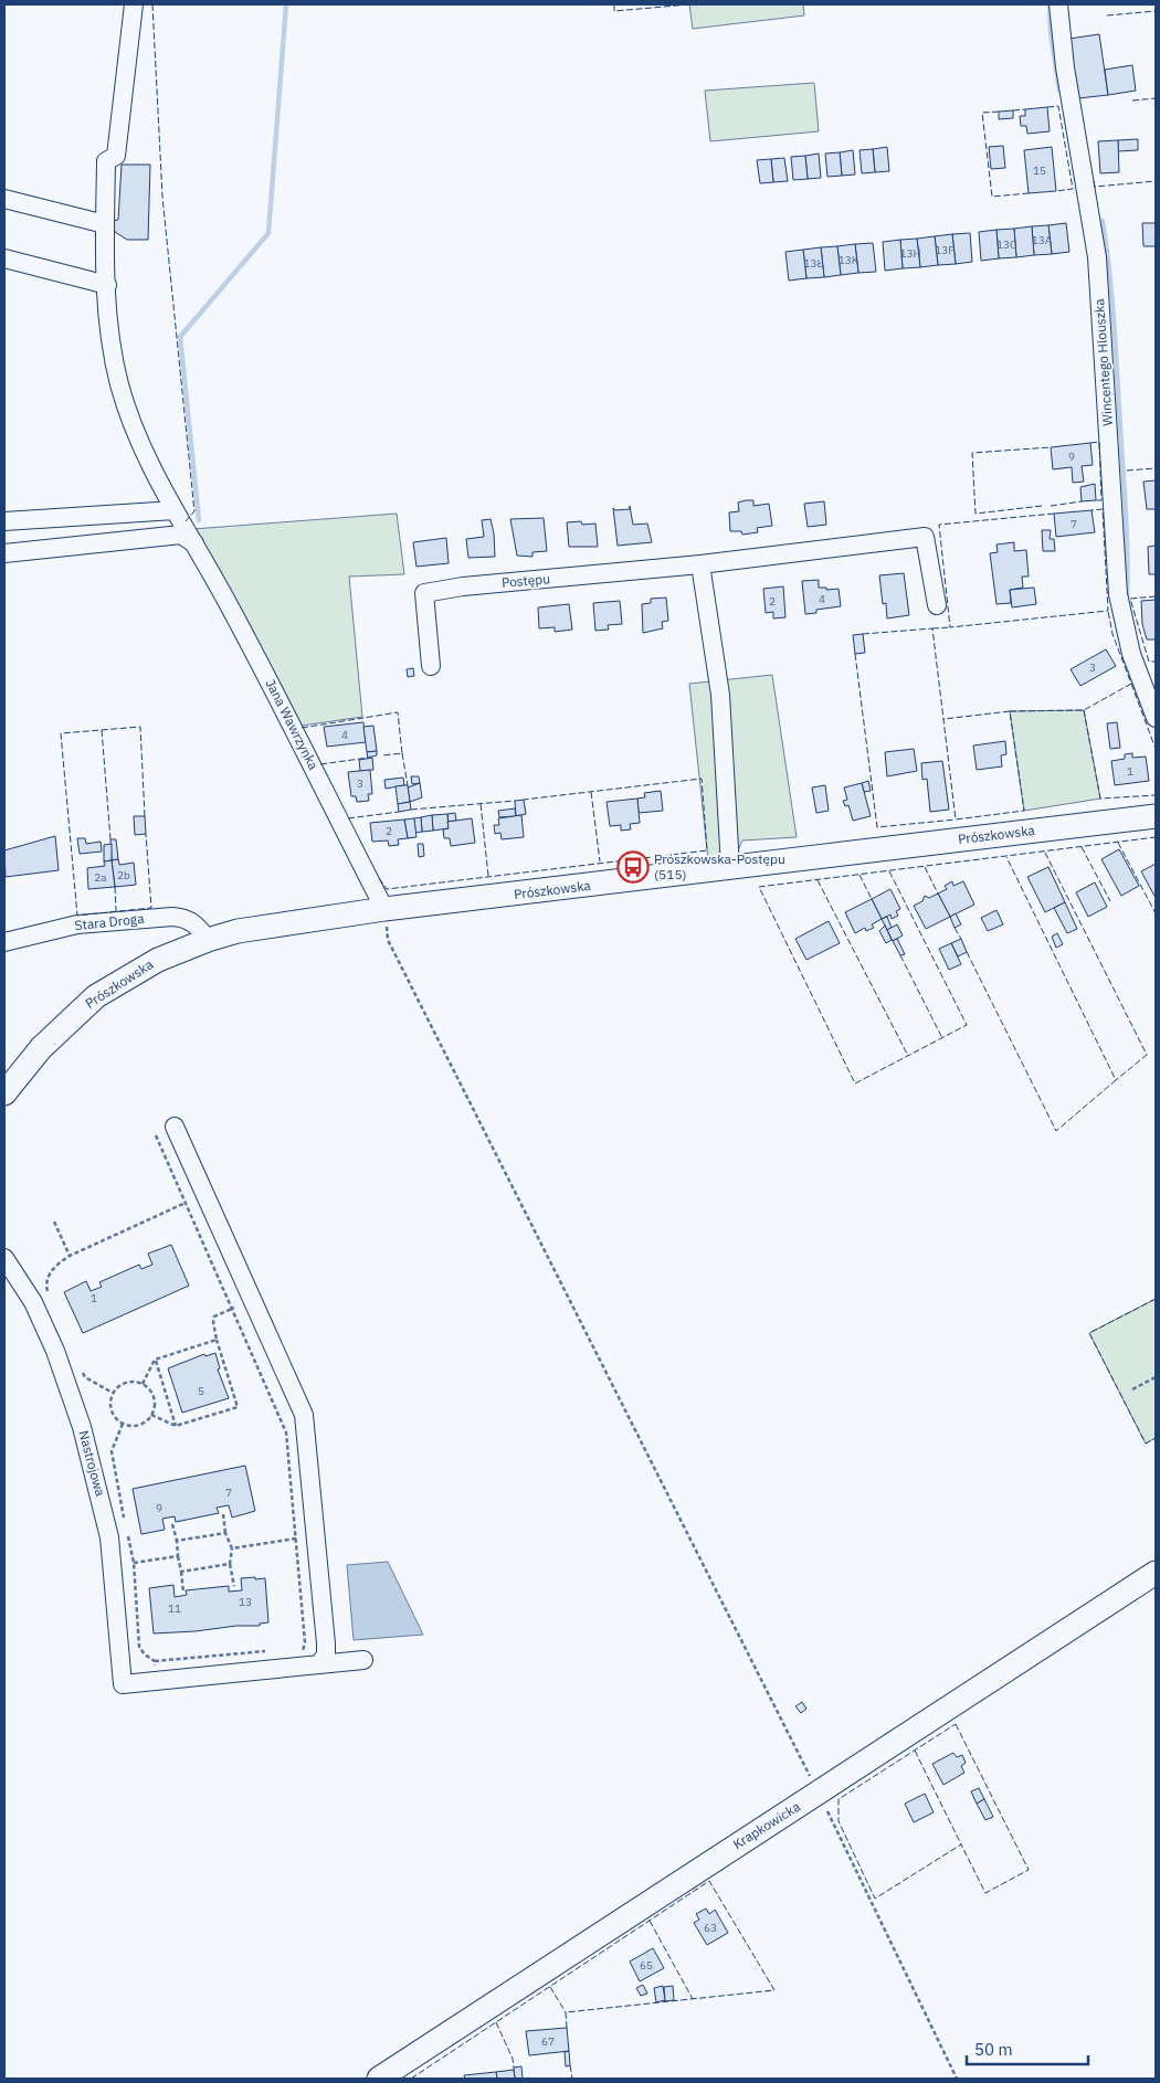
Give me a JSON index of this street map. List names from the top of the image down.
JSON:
{
  "streets": {
    "main road": ["Prószkowska", "Krapkowicka"],
    "street": [
      "Wincentego Hlouszka",
      "Postępu",
      "Jana Wawrzynka",
      "Stara Droga",
      "Nastrojowa"
    ]
  },
  "crossings": [
    ["Jana Wawrzynka", "Prószkowska"],
    ["Prószkowska", "Stara Droga"]
  ],
  "places": {
    "bus stop": ["Prószkowska-Postępu (515)"]
  },
  "house_numbers": [
    "15",
    "13A",
    "13C",
    "13F",
    "13H",
    "13K",
    "13Ł",
    "9",
    "7",
    "4",
    "2",
    "3",
    "4",
    "1",
    "3",
    "2",
    "2b",
    "2a",
    "1",
    "5",
    "7",
    "9",
    "13",
    "11",
    "63",
    "65",
    "67"
  ],
  "scale_bar": "50 m"
}
